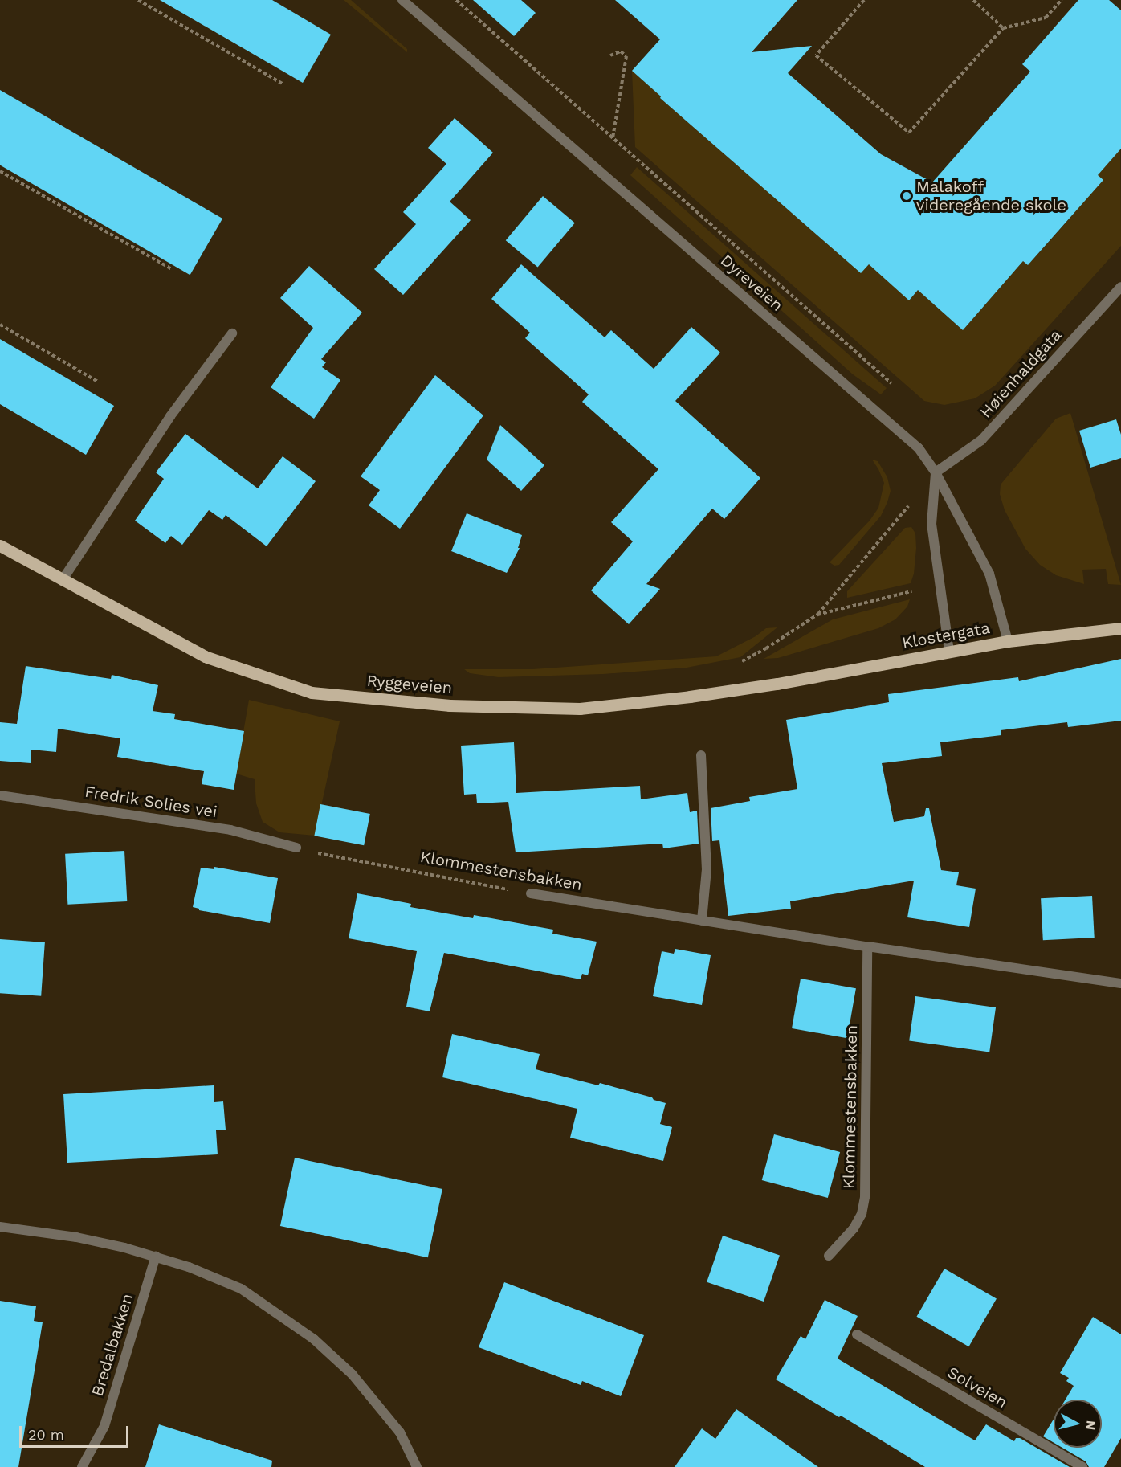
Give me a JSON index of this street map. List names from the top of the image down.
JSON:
{
  "streets": {
    "main road": ["Klostergata", "Ryggeveien"],
    "street": [
      "Dyreveien",
      "Høienhaldgata",
      "Fredrik Solies vei",
      "Klommestensbakken",
      "Bredalbakken",
      "Solveien"
    ]
  },
  "crossings": [
    ["Dyreveien", "Høienhaldgata"],
    ["Dyreveien", "Klostergata"],
    ["Klostergata", "Ryggeveien"],
    ["Fredrik Solies vei", "Klommestensbakken"]
  ],
  "places": ["Malakoff videregående skole"],
  "scale_bar": "20 m",
  "north": "right"
}
